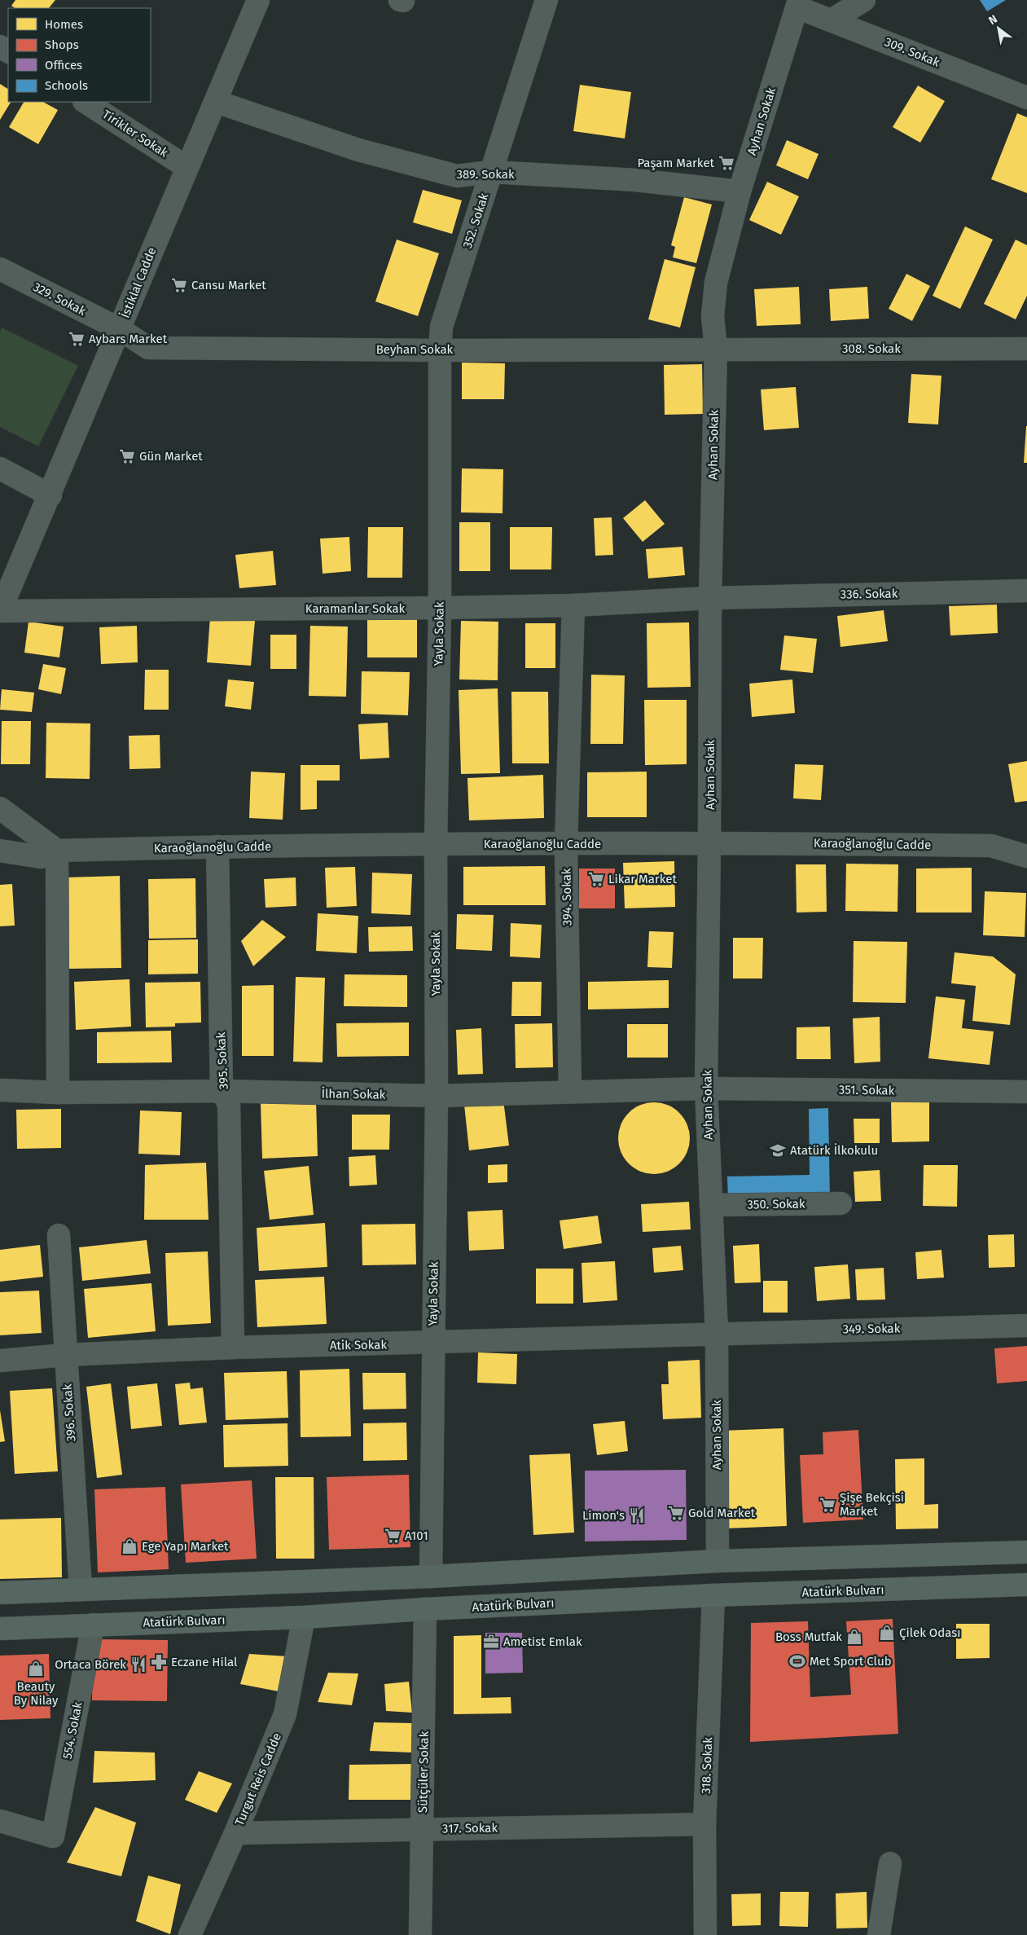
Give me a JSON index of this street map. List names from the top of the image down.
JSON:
{
  "streets": {
    "main road": ["Atatürk Bulvarı"],
    "street": [
      "309. Sokak",
      "Ayhan Sokak",
      "Tirikler Sokak",
      "389. Sokak",
      "352. Sokak",
      "İstiklal Cadde",
      "329. Sokak",
      "308. Sokak",
      "Beyhan Sokak",
      "336. Sokak",
      "Karamanlar Sokak",
      "Yayla Sokak",
      "Karaoğlanoğlu Cadde",
      "394. Sokak",
      "395. Sokak",
      "351. Sokak",
      "İlhan Sokak",
      "350. Sokak",
      "349. Sokak",
      "Atik Sokak",
      "396. Sokak",
      "554. Sokak",
      "318. Sokak",
      "Sütçüler Sokak",
      "Turgut Reis Cadde",
      "317. Sokak"
    ]
  },
  "crossings": [
    ["309. Sokak", "Ayhan Sokak"],
    ["Ayhan Sokak", "389. Sokak"],
    ["Ayhan Sokak", "308. Sokak"],
    ["Ayhan Sokak", "Beyhan Sokak"],
    ["Ayhan Sokak", "336. Sokak"],
    ["Ayhan Sokak", "Karamanlar Sokak"],
    ["Ayhan Sokak", "Karaoğlanoğlu Cadde"],
    ["Ayhan Sokak", "351. Sokak"],
    ["Ayhan Sokak", "İlhan Sokak"],
    ["Ayhan Sokak", "350. Sokak"],
    ["Ayhan Sokak", "349. Sokak"],
    ["Ayhan Sokak", "Atik Sokak"],
    ["Tirikler Sokak", "İstiklal Cadde"],
    ["389. Sokak", "352. Sokak"],
    ["389. Sokak", "İstiklal Cadde"],
    ["352. Sokak", "Beyhan Sokak"],
    ["352. Sokak", "Yayla Sokak"],
    ["İstiklal Cadde", "329. Sokak"],
    ["İstiklal Cadde", "Beyhan Sokak"],
    ["İstiklal Cadde", "Karamanlar Sokak"],
    ["329. Sokak", "Beyhan Sokak"],
    ["308. Sokak", "Beyhan Sokak"],
    ["Beyhan Sokak", "Yayla Sokak"],
    ["336. Sokak", "Karamanlar Sokak"],
    ["Karamanlar Sokak", "Yayla Sokak"],
    ["Karamanlar Sokak", "394. Sokak"],
    ["Yayla Sokak", "Karaoğlanoğlu Cadde"],
    ["Yayla Sokak", "İlhan Sokak"],
    ["Yayla Sokak", "Atik Sokak"],
    ["Karaoğlanoğlu Cadde", "394. Sokak"],
    ["Karaoğlanoğlu Cadde", "395. Sokak"],
    ["394. Sokak", "İlhan Sokak"],
    ["395. Sokak", "İlhan Sokak"],
    ["395. Sokak", "Atik Sokak"],
    ["351. Sokak", "İlhan Sokak"],
    ["349. Sokak", "Atik Sokak"],
    ["Atik Sokak", "396. Sokak"],
    ["Atatürk Bulvarı", "554. Sokak"],
    ["Atatürk Bulvarı", "318. Sokak"],
    ["Atatürk Bulvarı", "Sütçüler Sokak"],
    ["Atatürk Bulvarı", "Turgut Reis Cadde"],
    ["318. Sokak", "317. Sokak"],
    ["Sütçüler Sokak", "317. Sokak"],
    ["Turgut Reis Cadde", "317. Sokak"]
  ],
  "places": {
    "supermarket": [
      "Paşam Market",
      "Cansu Market",
      "Aybars Market",
      "Gün Market",
      "Likar Market",
      "Şişe Bekçisi Market",
      "Gold Market",
      "A101"
    ],
    "school or university": ["Atatürk İlkokulu"],
    "restaurant": ["Limon's", "Ortaca Börek"],
    "shop": [
      "Ege Yapı Market",
      "Çilek Odası",
      "Boss Mutfak",
      "Beauty By Nilay"
    ],
    "office": ["Ametist Emlak"],
    "sports": ["Met Sport Club"],
    "pharmacy": ["Eczane Hilal"]
  },
  "legend": [
    "Homes",
    "Shops",
    "Offices",
    "Schools"
  ],
  "north": "top left"
}
